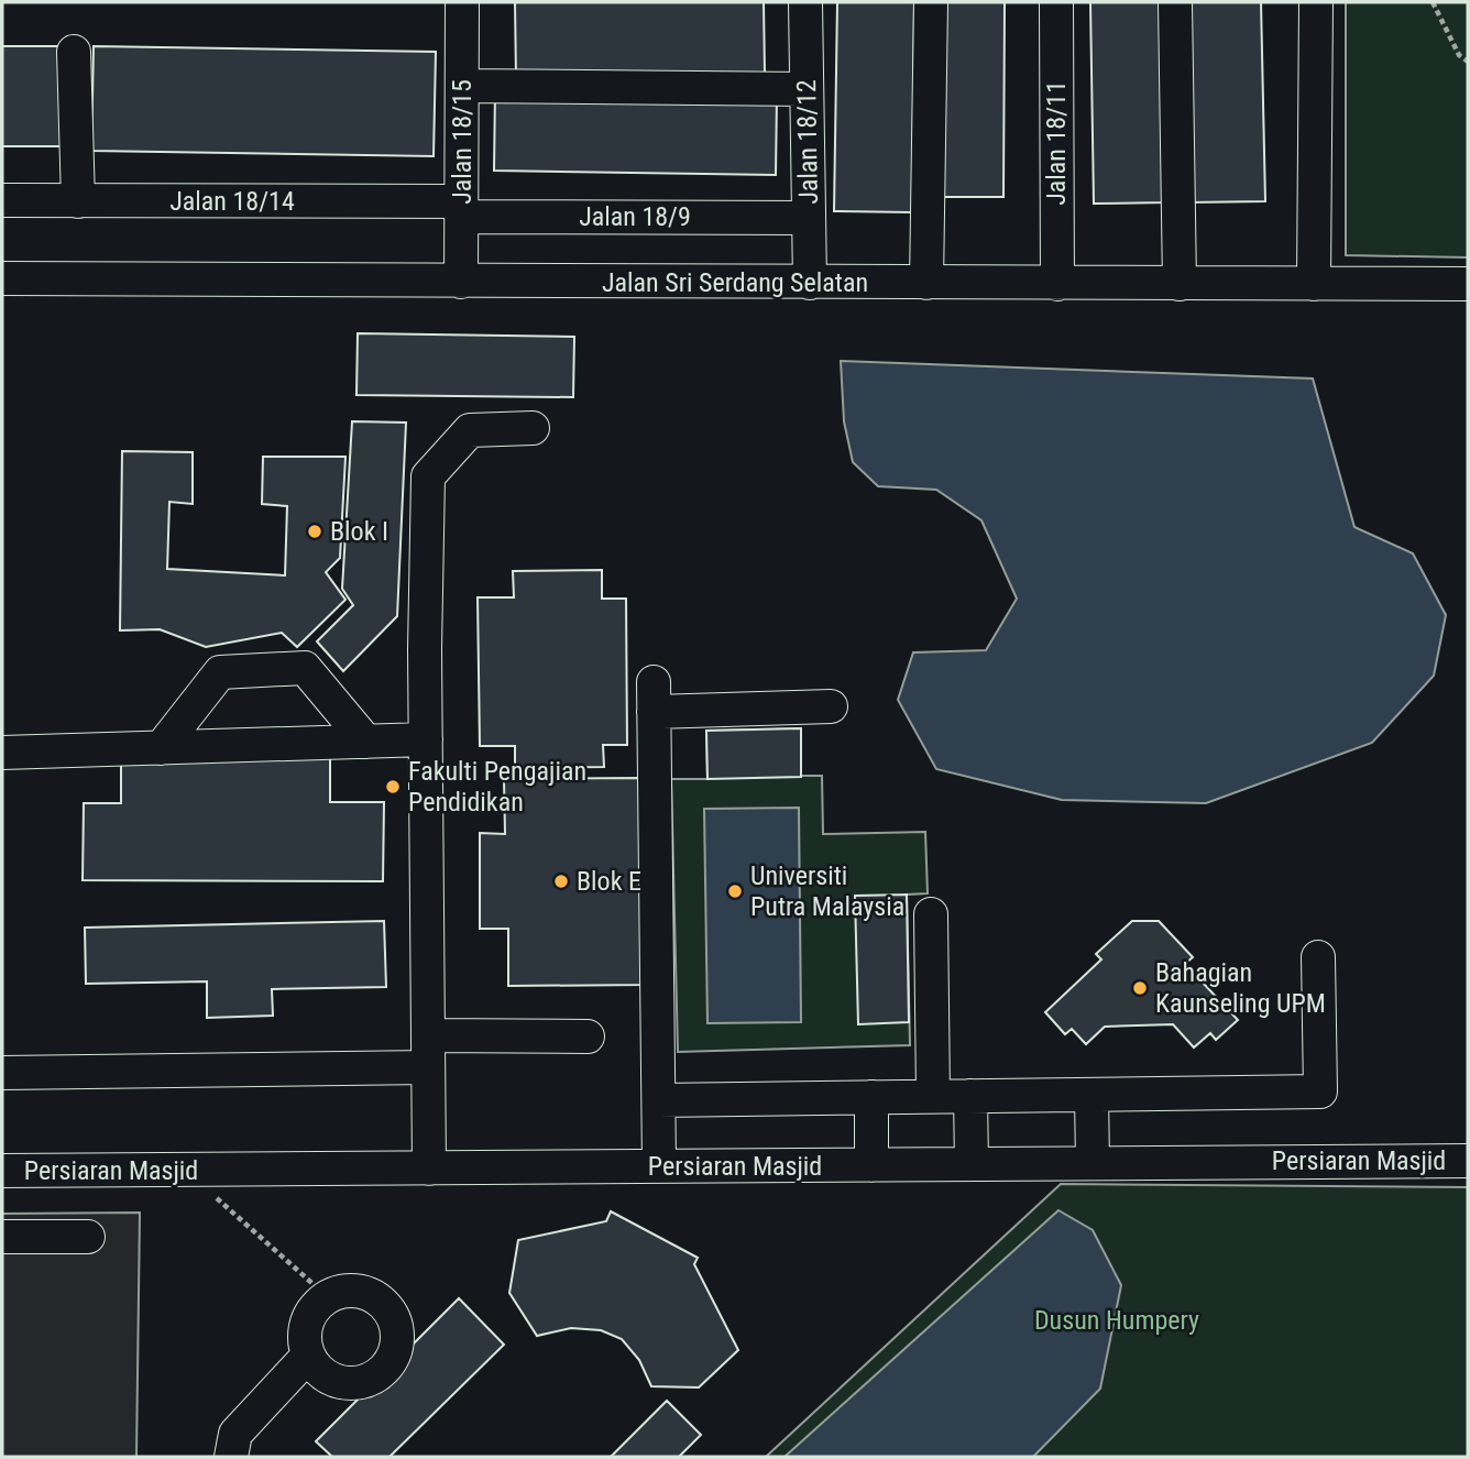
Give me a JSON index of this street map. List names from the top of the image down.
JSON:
{
  "streets": {
    "street": [
      "Jalan 18/15",
      "Jalan 18/12",
      "Jalan 18/11",
      "Jalan 18/14",
      "Jalan 18/9",
      "Jalan Sri Serdang Selatan",
      "Persiaran Masjid"
    ]
  },
  "crossings": [
    ["Jalan 18/15", "Jalan 18/14"],
    ["Jalan 18/15", "Jalan 18/9"],
    ["Jalan 18/15", "Jalan Sri Serdang Selatan"],
    ["Jalan 18/12", "Jalan 18/9"],
    ["Jalan 18/12", "Jalan Sri Serdang Selatan"],
    ["Jalan 18/11", "Jalan Sri Serdang Selatan"],
    ["Jalan 18/14", "Jalan 18/9"]
  ],
  "parks": ["Dusun Humpery"],
  "places": [
    "Blok I",
    "Fakulti Pengajian Pendidikan",
    "Blok E",
    "Universiti Putra Malaysia",
    "Bahagian Kaunseling UPM"
  ]
}
